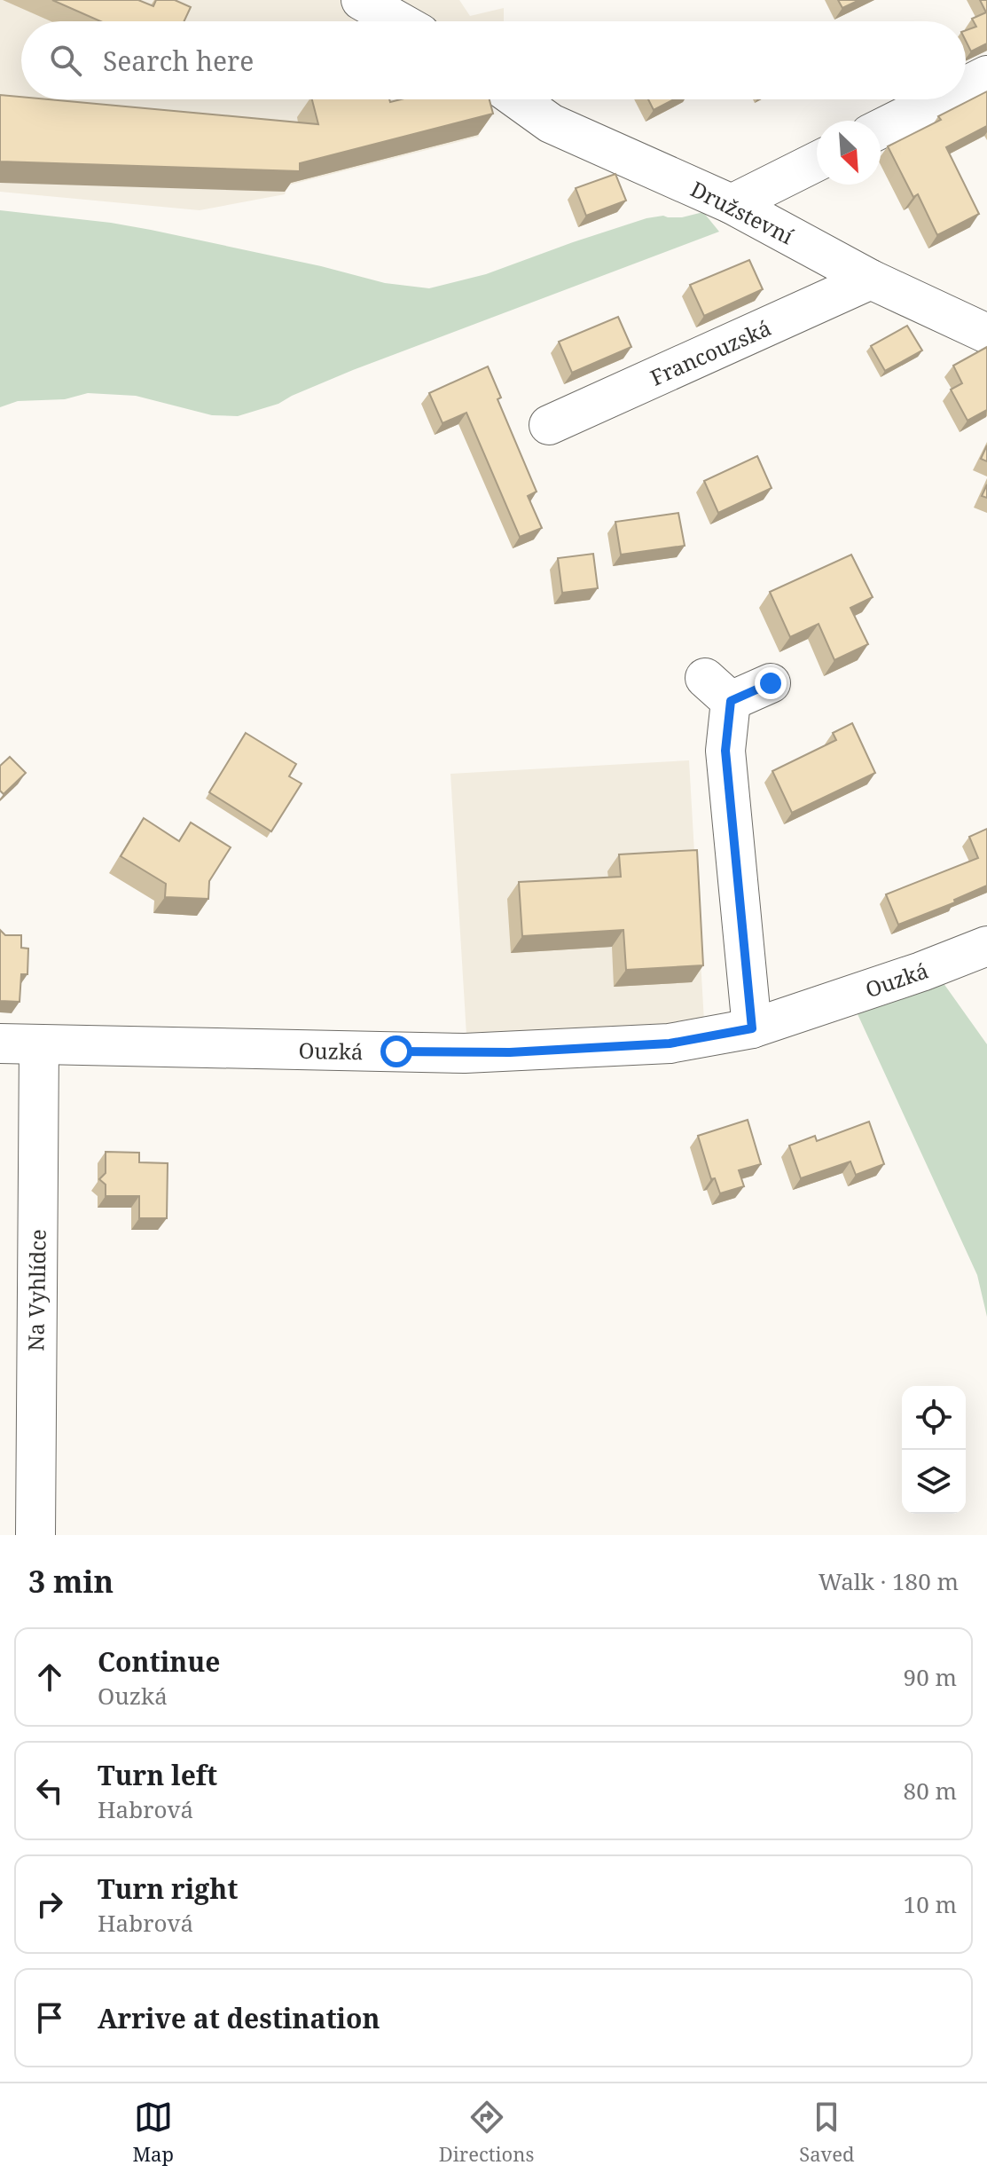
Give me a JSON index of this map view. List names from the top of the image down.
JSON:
{
  "streets": {
    "street": [
      "Družstevní",
      "Francouzská",
      "Ouzká",
      "Na Vyhlídce"
    ]
  },
  "crossings": [
    ["Družstevní", "Francouzská"],
    ["Ouzká", "Na Vyhlídce"]
  ],
  "north": "bottom right",
  "page": {
    "search": "Search here",
    "heading": ["3 min", "Walk · 180 m"],
    "list": [
      ["Continue", "Ouzká", "90 m"],
      ["Turn left", "Habrová", "80 m"],
      ["Turn right", "Habrová", "10 m"],
      "Arrive at destination"
    ],
    "nav": ["Map", "Directions", "Saved"]
  }
}
